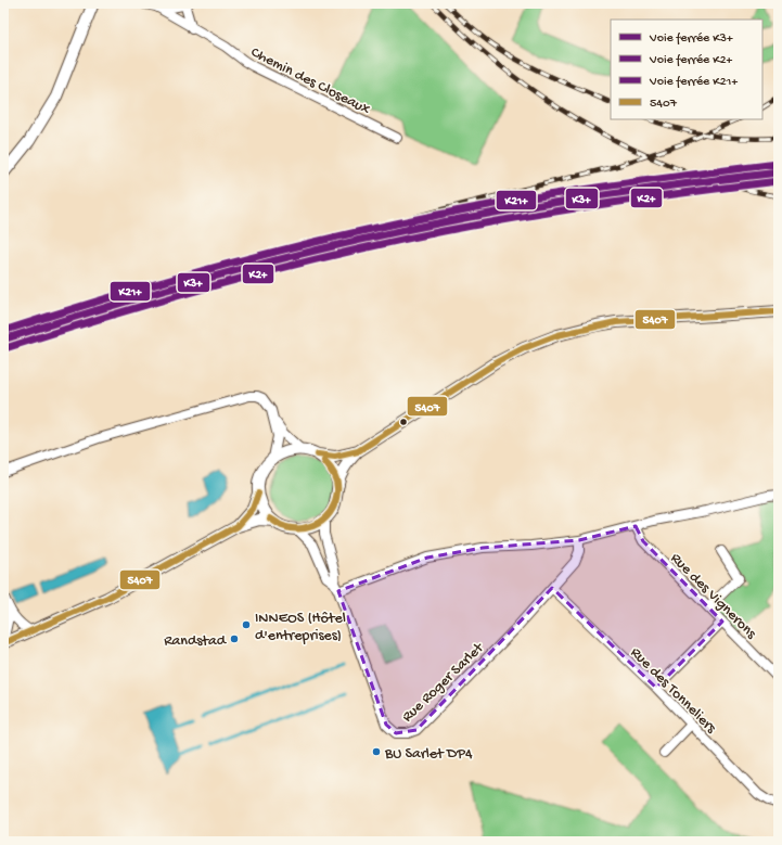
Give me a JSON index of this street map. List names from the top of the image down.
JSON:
{
  "streets": {
    "street": [
      "Chemin des Closeaux",
      "Rue des Vignerons",
      "Rue Roger Sarlet",
      "Rue des Tonneliers"
    ]
  },
  "crossings": [
    ["Rue Roger Sarlet", "Rue des Tonneliers"]
  ],
  "places": ["INNEOS (Hôtel d'entreprises)", "Randstad", "BU Sarlet DP4"],
  "lines": [
    "rail line K21+",
    "rail line K3+",
    "rail line K2+",
    "transit line 5407"
  ],
  "legend": [
    "Voie ferrée K3+",
    "Voie ferrée K2+",
    "Voie ferrée K21+",
    "5407"
  ]
}
